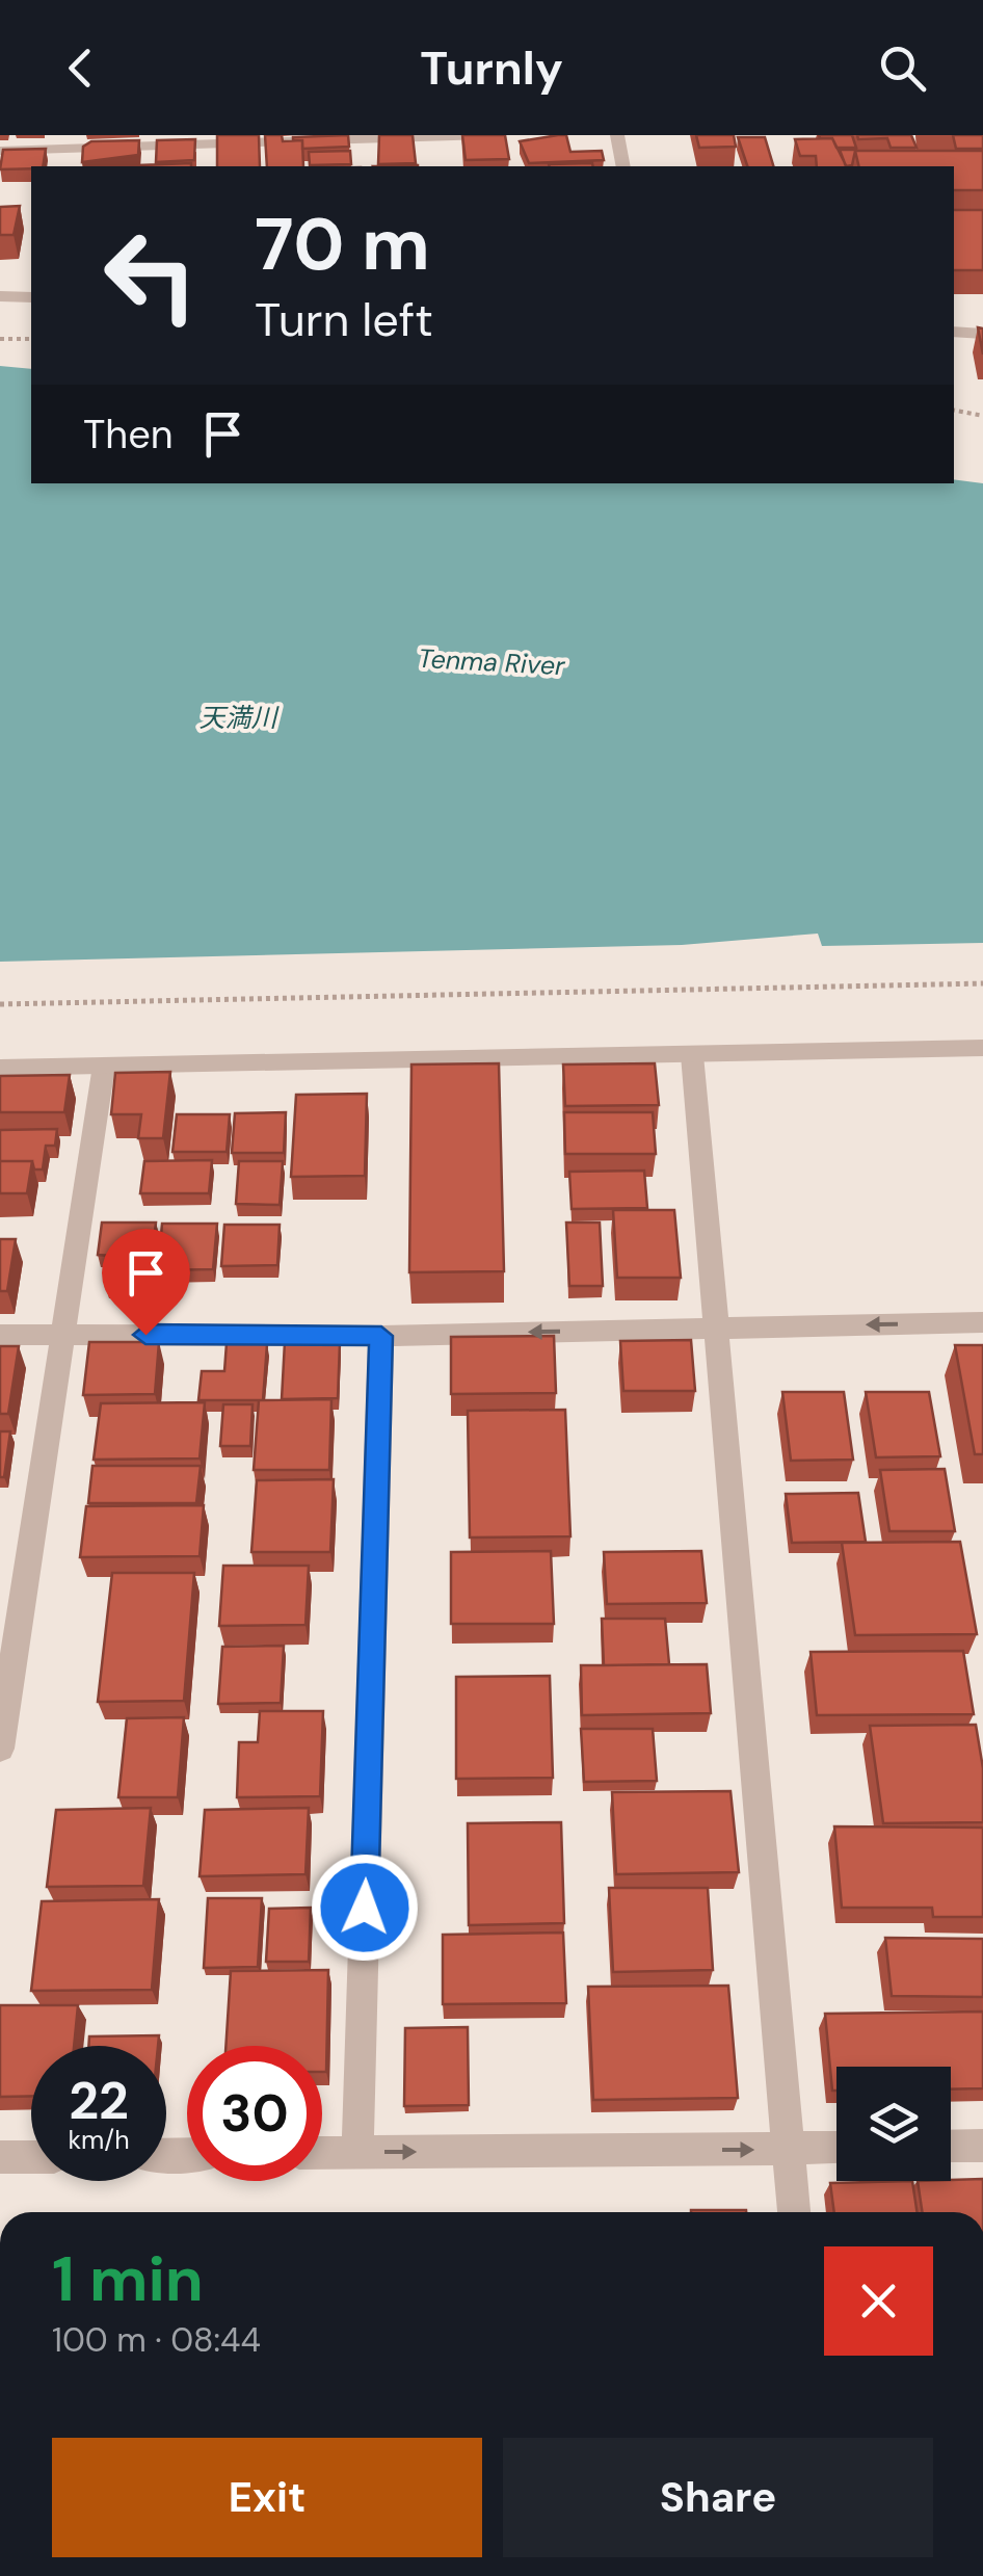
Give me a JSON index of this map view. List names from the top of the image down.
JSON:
{
  "water": ["Tenma River", "天満川"],
  "page": {
    "header": "Turnly",
    "turn": ["70 m", "Turn left"],
    "then": "Then",
    "speed": "22 km/h",
    "limit": "30",
    "heading": ["1 min", "100 m · 08:44"],
    "buttons": ["Exit", "Share"]
  }
}
